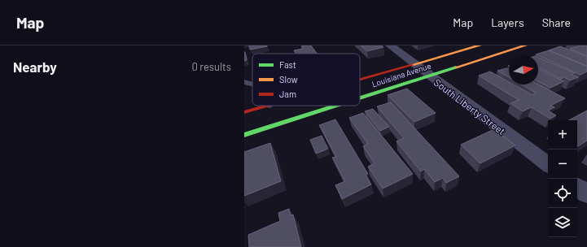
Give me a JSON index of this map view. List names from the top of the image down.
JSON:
{
  "streets": {
    "street": ["Louisiana Avenue", "South Liberty Street"]
  },
  "crossings": [
    ["Louisiana Avenue", "South Liberty Street"]
  ],
  "legend": ["Fast", "Slow", "Jam"],
  "north": "right",
  "page": {
    "header": "Map",
    "nav": ["Map", "Layers", "Share"],
    "heading": ["Nearby", "0 results"],
    "map_buttons": ["+", "−"]
  }
}
